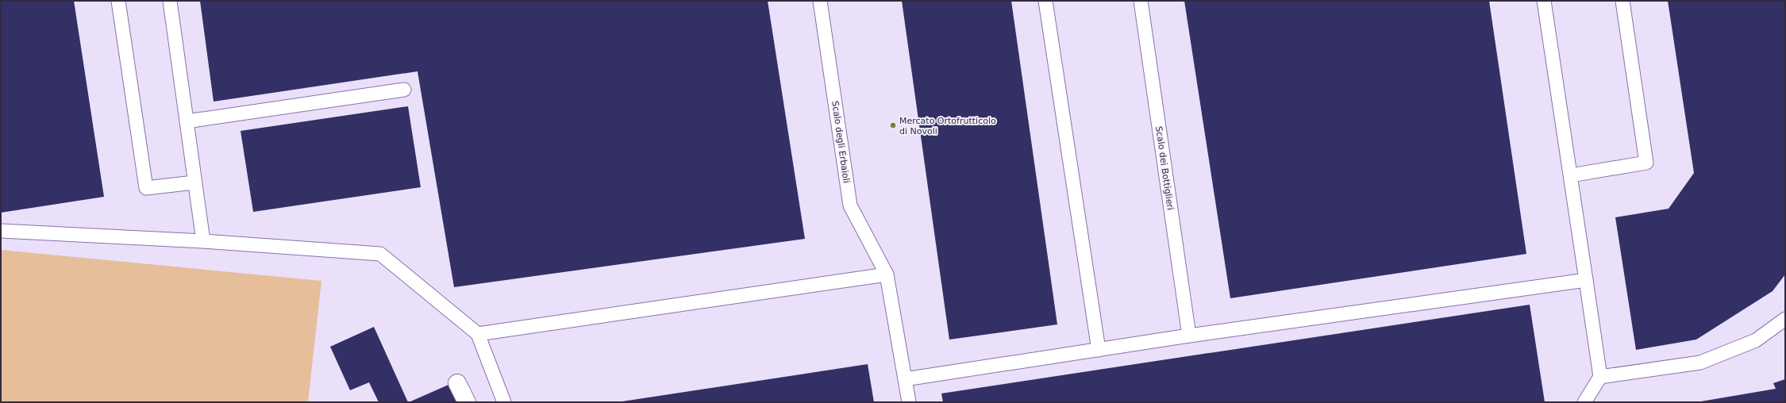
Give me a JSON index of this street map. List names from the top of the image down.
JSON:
{
  "streets": {
    "lane": ["Scalo degli Erbaioli", "Scalo dei Bottiglieri"]
  },
  "places": ["Mercato Ortofrutticolo di Novoli"]
}
